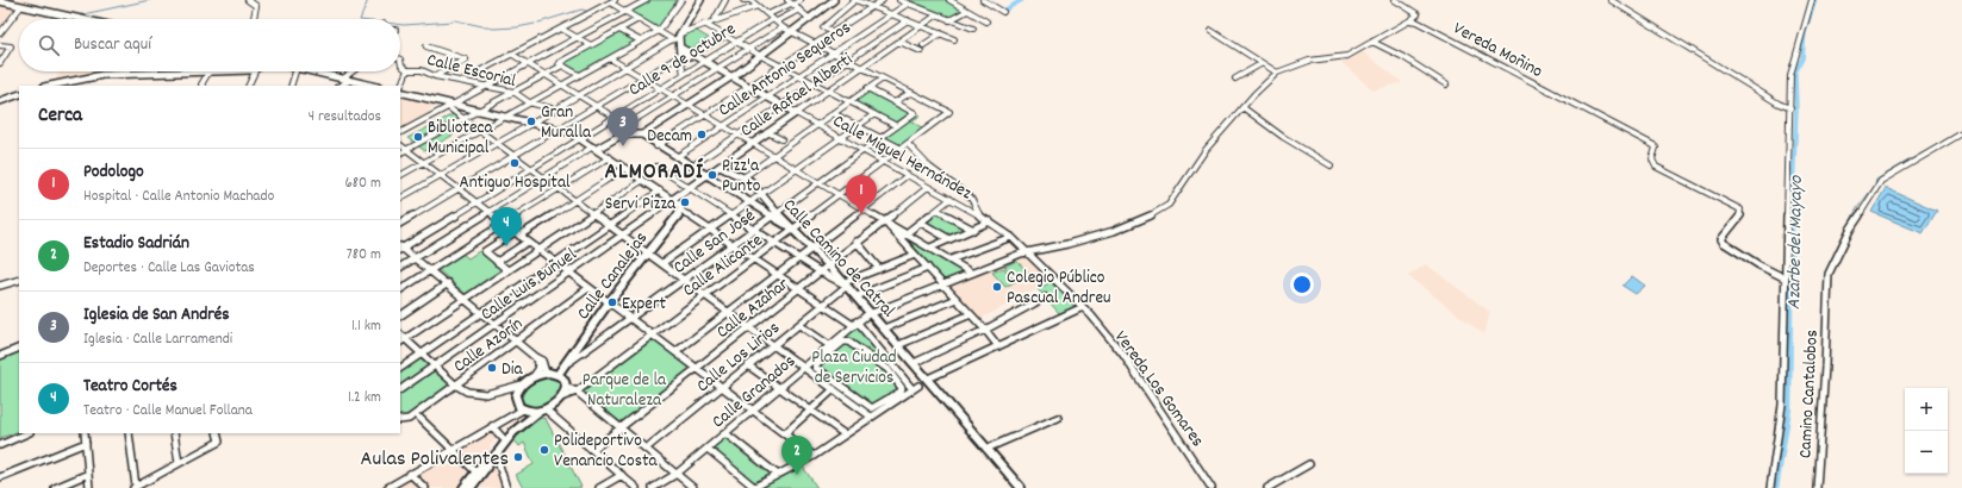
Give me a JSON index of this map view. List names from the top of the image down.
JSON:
{
  "streets": {
    "main road": [
      "Calle Rafael Alberti",
      "Calle Miguel Hernández",
      "Calle Camino de Catral",
      "Calle Canalejas"
    ],
    "street": [
      "Vereda Moñino",
      "Calle 9 de octubre",
      "Calle Antonio Sequeros",
      "Calle Escorial",
      "Calle San José",
      "Calle Alicante",
      "Calle Luis Buñuel",
      "Calle Azahar",
      "Calle Azorín",
      "Calle Los Lirios",
      "Vereda Los Gomares",
      "Calle Granados",
      "Camino Cantalobos"
    ]
  },
  "crossings": [
    ["Calle 9 de octubre", "Calle Miguel Hernández"],
    ["Calle Antonio Sequeros", "Calle Miguel Hernández"],
    ["Calle Rafael Alberti", "Calle Miguel Hernández"],
    ["Calle Rafael Alberti", "Calle Camino de Catral"],
    ["Calle Rafael Alberti", "Calle Luis Buñuel"],
    ["Calle Miguel Hernández", "Calle San José"],
    ["Calle Miguel Hernández", "Calle Alicante"],
    ["Calle Miguel Hernández", "Calle Azahar"],
    ["Calle Miguel Hernández", "Vereda Los Gomares"],
    ["Calle Miguel Hernández", "Calle Granados"],
    ["Calle San José", "Calle Camino de Catral"],
    ["Calle San José", "Calle Canalejas"],
    ["Calle Camino de Catral", "Calle Alicante"],
    ["Calle Camino de Catral", "Calle Azahar"],
    ["Calle Camino de Catral", "Calle Los Lirios"],
    ["Calle Camino de Catral", "Calle Granados"],
    ["Calle Alicante", "Calle Canalejas"]
  ],
  "districts": ["ALMORADÍ"],
  "water": ["Azarbe del Mayayo"],
  "parks": ["Plaza Ciudad de Servicios", "Parque de la Naturaleza"],
  "places": [
    "Gran Muralla",
    "Decam",
    "Biblioteca Municipal",
    "Antiguo Hospital",
    "Pizz'a Punto",
    "Servi Pizza",
    "Colegio Público Pascual Andreu",
    "Expert",
    "Dia",
    "Polideportivo Venancio Costa",
    "Aulas Polivalentes"
  ],
  "page": {
    "search": "Buscar aquí",
    "heading": ["Cerca", "4 resultados"],
    "pins": [
      "3",
      "1",
      "4",
      "2"
    ],
    "list": [
      {
        "mark": "1",
        "name": "Podologo",
        "note": "Hospital · Calle Antonio Machado",
        "value": "680 m"
      },
      {
        "mark": "2",
        "name": "Estadio Sadrián",
        "note": "Deportes · Calle Las Gaviotas",
        "value": "780 m"
      },
      {
        "mark": "3",
        "name": "Iglesia de San Andrés",
        "note": "Iglesia · Calle Larramendi",
        "value": "1.1 km"
      },
      {
        "mark": "4",
        "name": "Teatro Cortés",
        "note": "Teatro · Calle Manuel Follana",
        "value": "1.2 km"
      }
    ],
    "map_buttons": ["+", "−"]
  }
}
